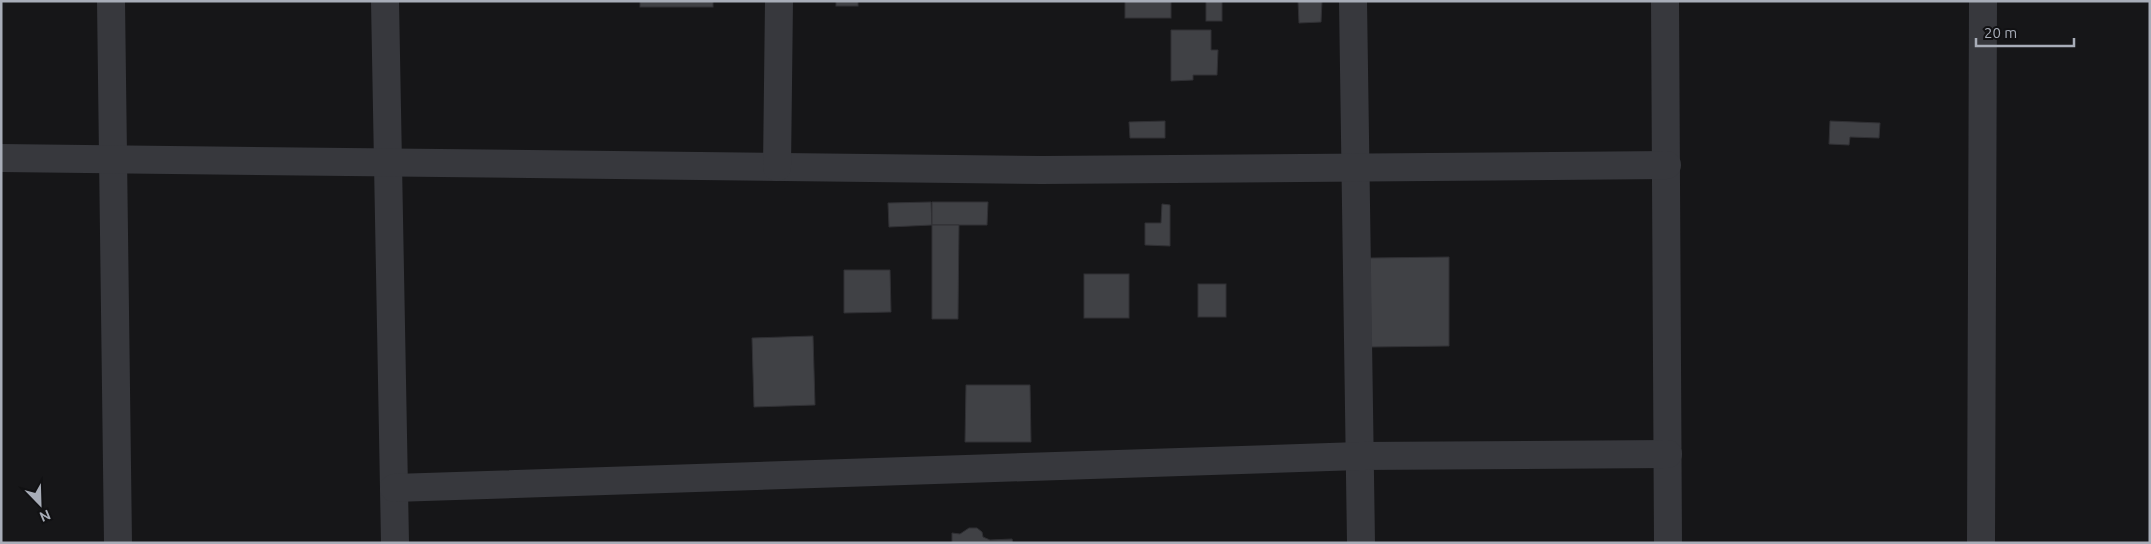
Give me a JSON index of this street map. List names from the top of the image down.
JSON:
{
  "scale_bar": "20 m",
  "north": "bottom right"
}
